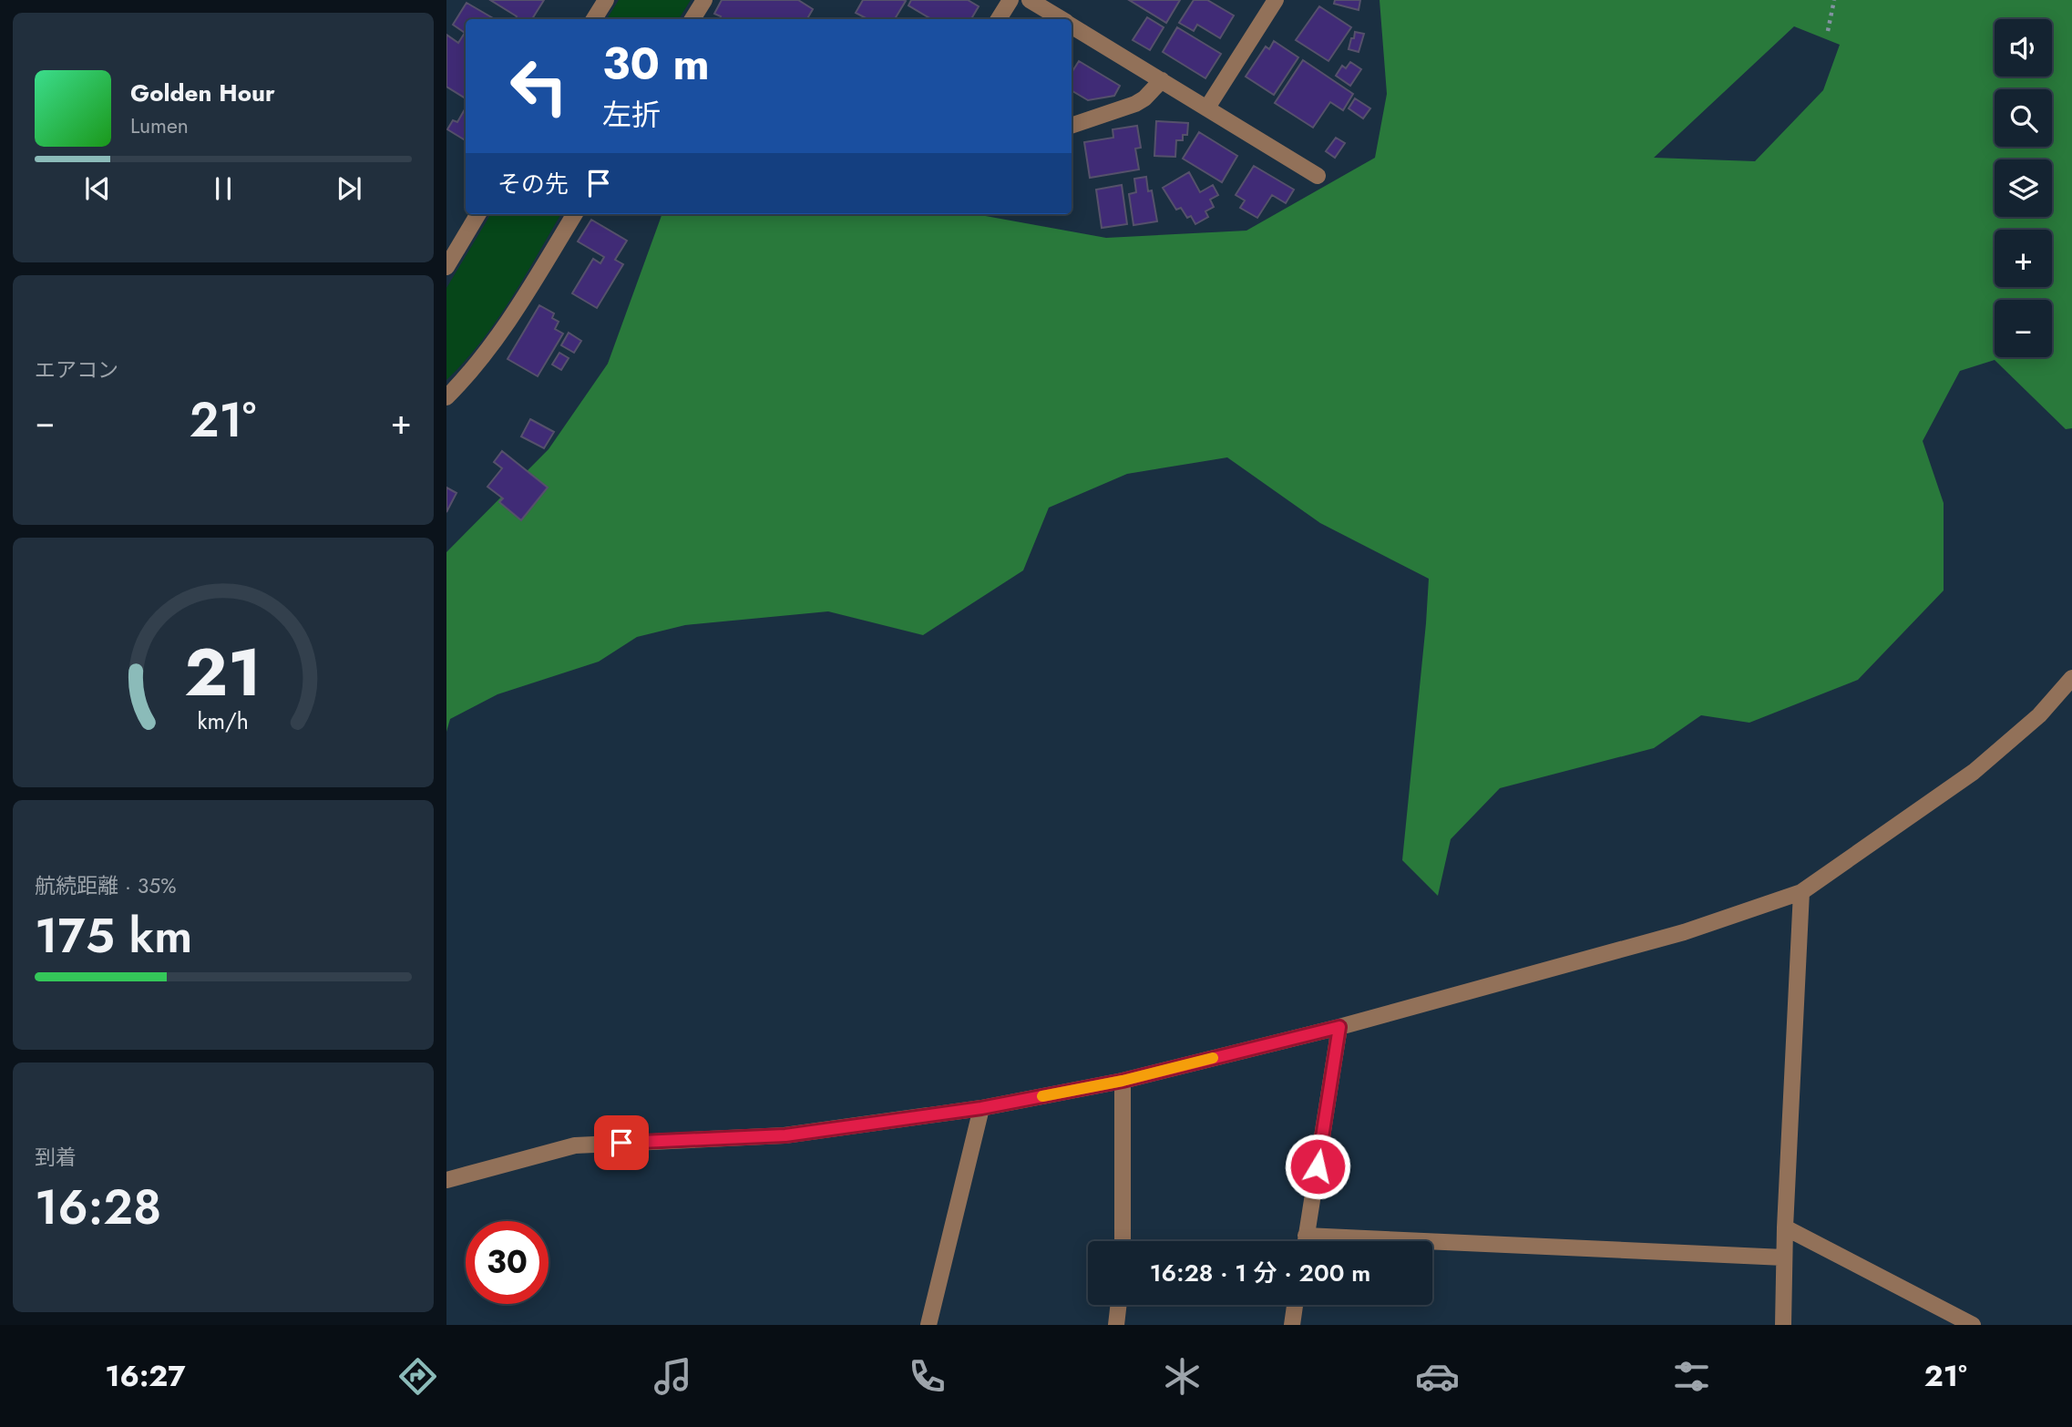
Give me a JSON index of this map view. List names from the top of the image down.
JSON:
{
  "page": {
    "map_buttons": ["+", "−"],
    "turn": ["30 m", "左折"],
    "song": ["Golden Hour", "Lumen"],
    "then": "その先",
    "tile": [
      "エアコン",
      ["航続距離 · 35%", "175 km"],
      ["到着", "16:28"]
    ],
    "heat": ["−", "21°", "+"],
    "limit": "30",
    "trip": "16:28 · 1 分 · 200 m",
    "tabs": ["16:27", "21°"],
    "gauge": ["21", "km/h"]
  }
}
